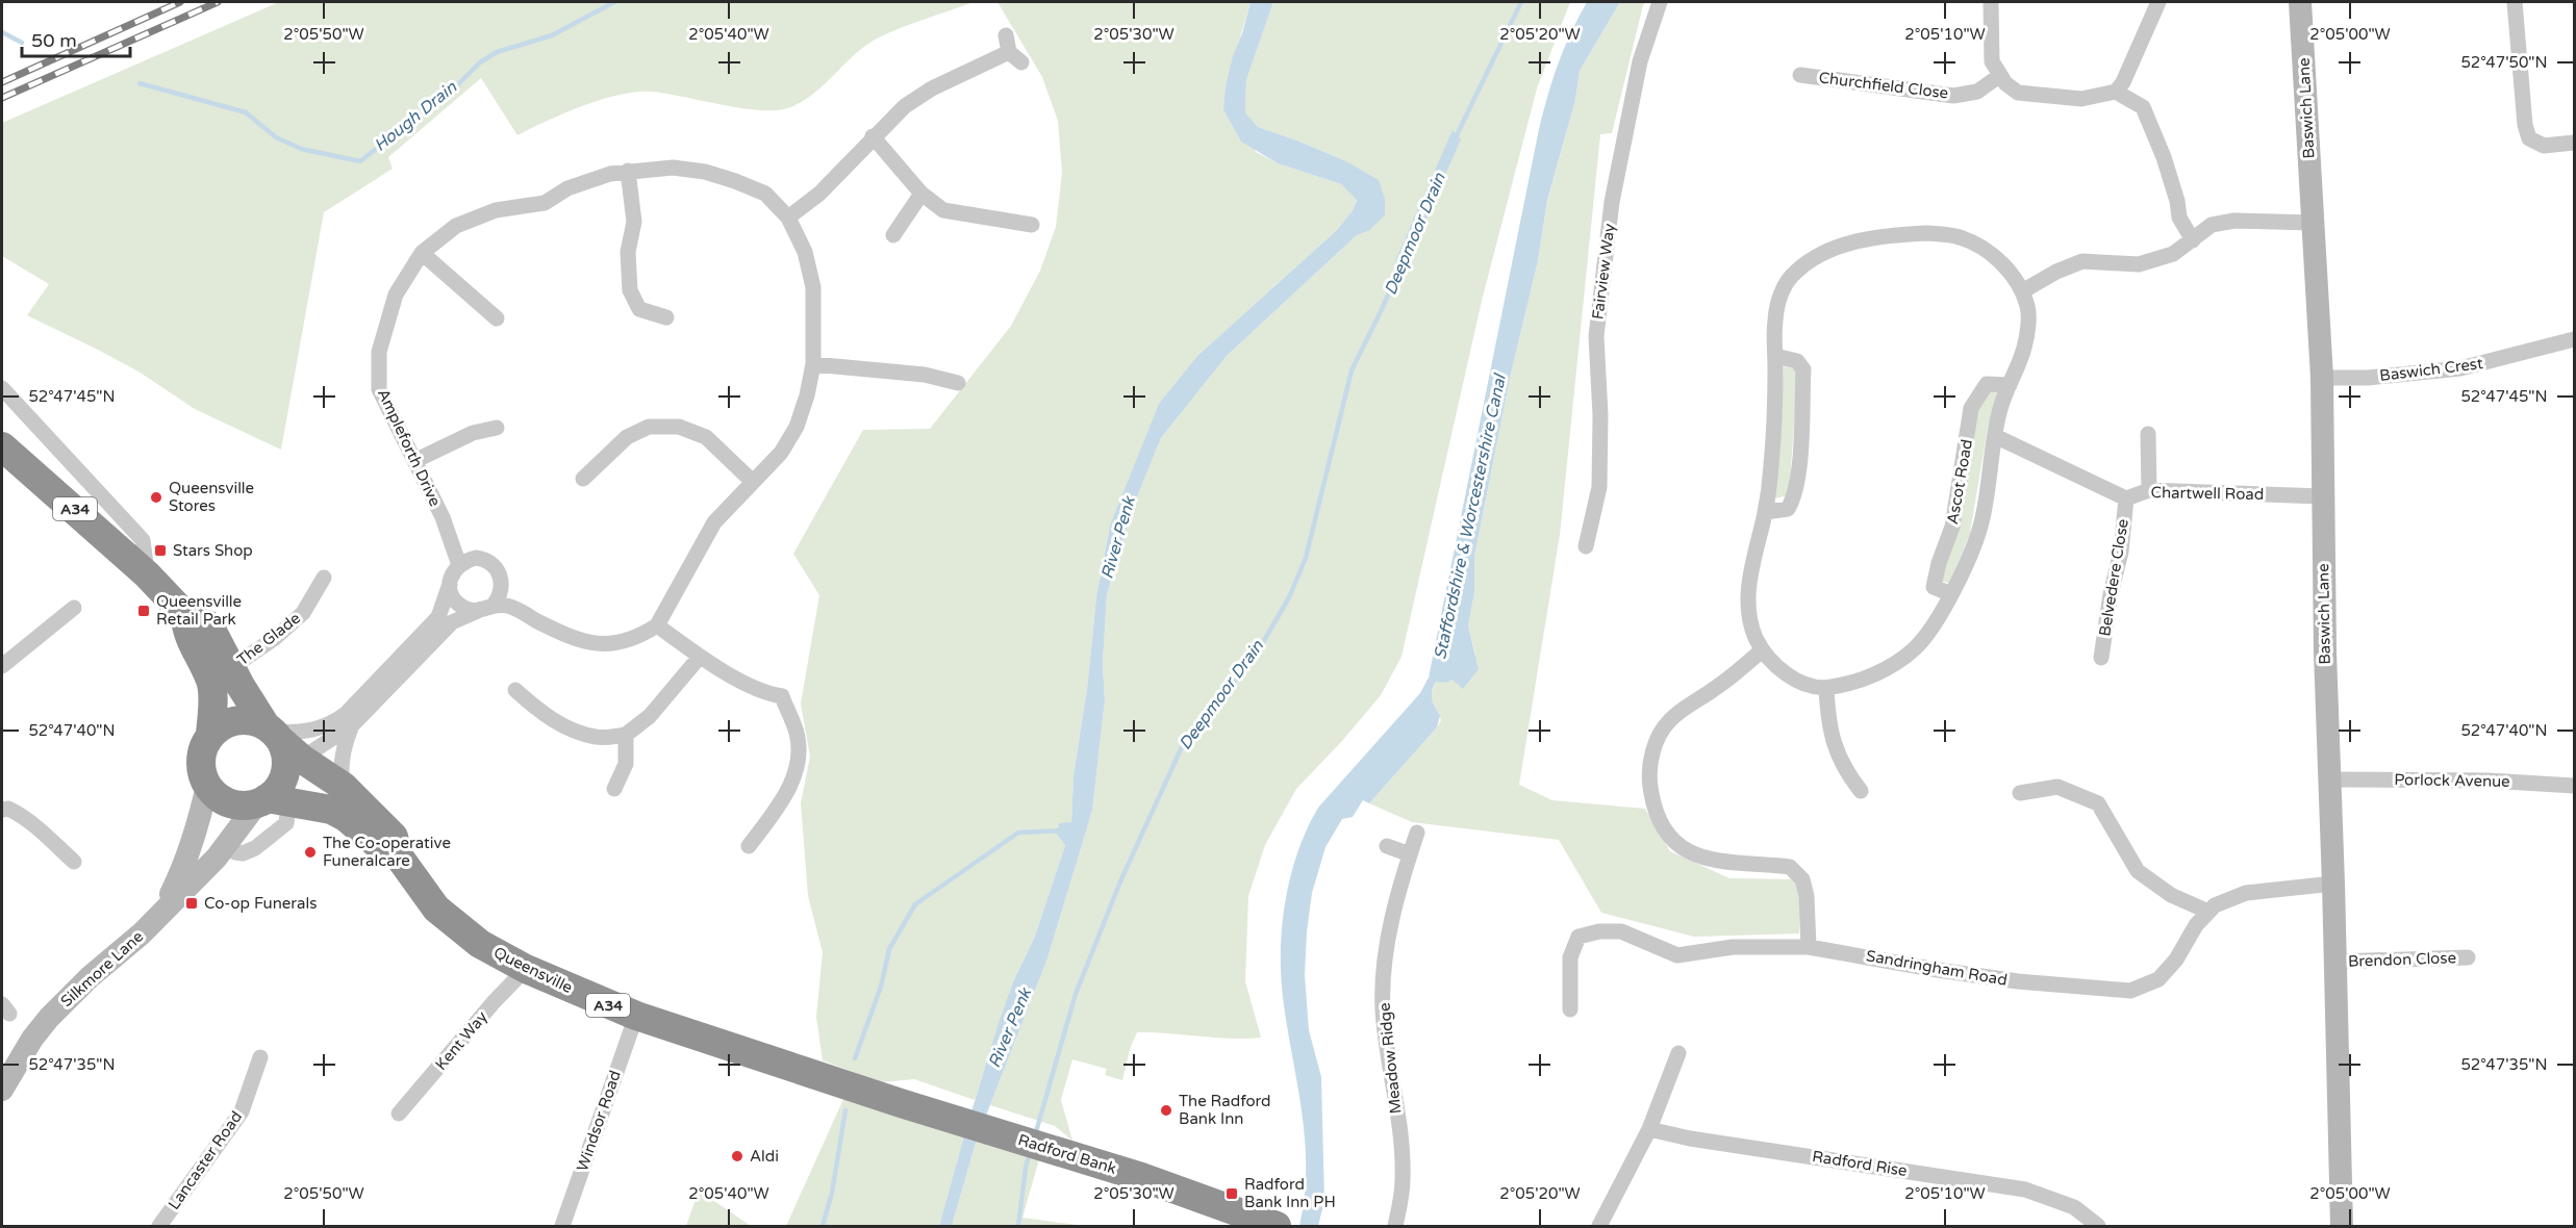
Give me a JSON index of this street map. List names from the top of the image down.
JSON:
{
  "streets": {
    "highway": ["A34", "Queensville", "Radford Bank"],
    "street": [
      "Churchfield Close",
      "Baswich Lane",
      "Fairview Way",
      "Baswich Crest",
      "Ampleforth Drive",
      "Ascot Road",
      "Chartwell Road",
      "Belvedere Close",
      "The Glade",
      "Porlock Avenue",
      "Brendon Close",
      "Sandringham Road",
      "Silkmore Lane",
      "Kent Way",
      "Meadow Ridge",
      "Windsor Road",
      "Lancaster Road",
      "Radford Rise"
    ]
  },
  "crossings": [
    ["Baswich Lane", "Baswich Crest"],
    ["Baswich Lane", "Chartwell Road"],
    ["Baswich Lane", "Porlock Avenue"],
    ["Baswich Lane", "Brendon Close"],
    ["Baswich Lane", "Sandringham Road"],
    ["Chartwell Road", "Belvedere Close"],
    ["A34", "The Glade"],
    ["A34", "Silkmore Lane"],
    ["A34", "Queensville"],
    ["Queensville", "Kent Way"],
    ["Queensville", "Windsor Road"],
    ["Queensville", "Radford Bank"]
  ],
  "water": [
    "Hough Drain",
    "Deepmoor Drain",
    "Staffordshire & Worcestershire Canal",
    "River Penk"
  ],
  "places": {
    "other": [
      "Queensville Stores",
      "The Co-operative Funeralcare",
      "The Radford Bank Inn",
      "Aldi"
    ],
    "transit": [
      "Stars Shop",
      "Queensville Retail Park",
      "Co-op Funerals",
      "Radford Bank Inn PH"
    ]
  },
  "scale_bar": "50 m",
  "coordinates": [
    "2°05'50\"W",
    "2°05'40\"W",
    "2°05'30\"W",
    "2°05'20\"W",
    "2°05'10\"W",
    "2°05'00\"W",
    "52°47'50\"N",
    "52°47'45\"N",
    "52°47'40\"N",
    "52°47'35\"N"
  ]
}
